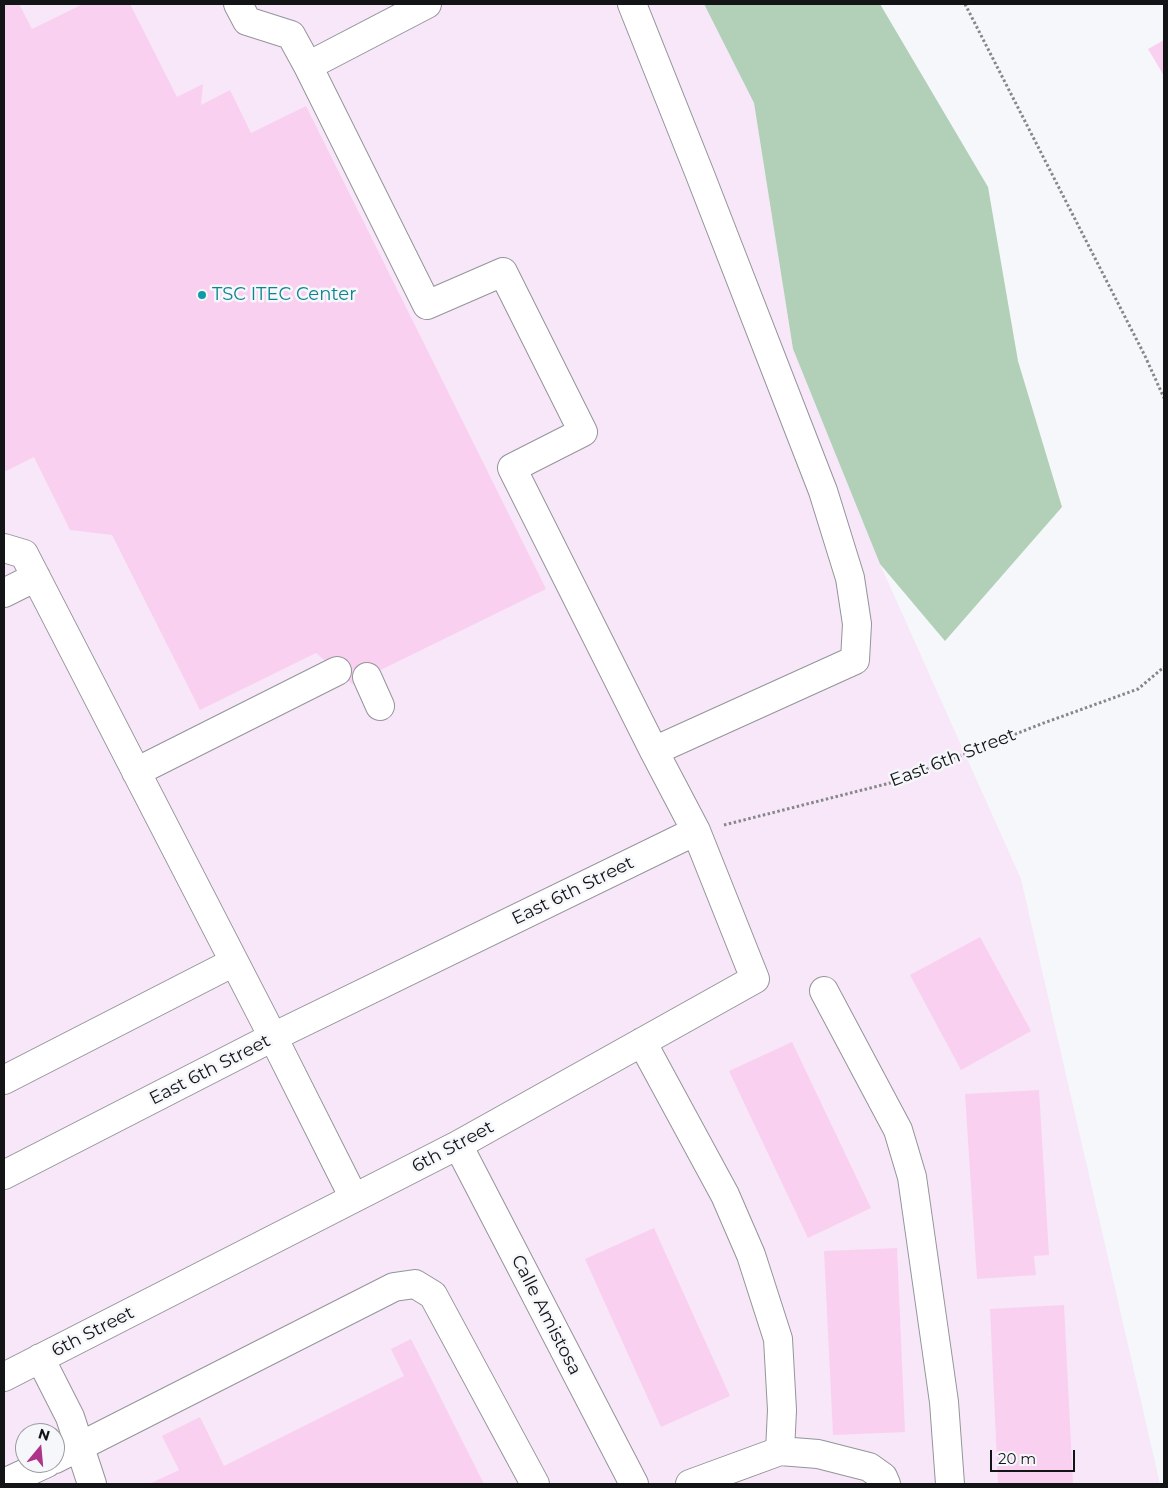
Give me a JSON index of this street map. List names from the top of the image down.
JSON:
{
  "streets": {
    "street": ["East 6th Street", "6th Street", "Calle Amistosa"]
  },
  "crossings": [
    ["East 6th Street", "6th Street"],
    ["6th Street", "Calle Amistosa"]
  ],
  "places": ["TSC ITEC Center"],
  "scale_bar": "20 m",
  "north": "top"
}
